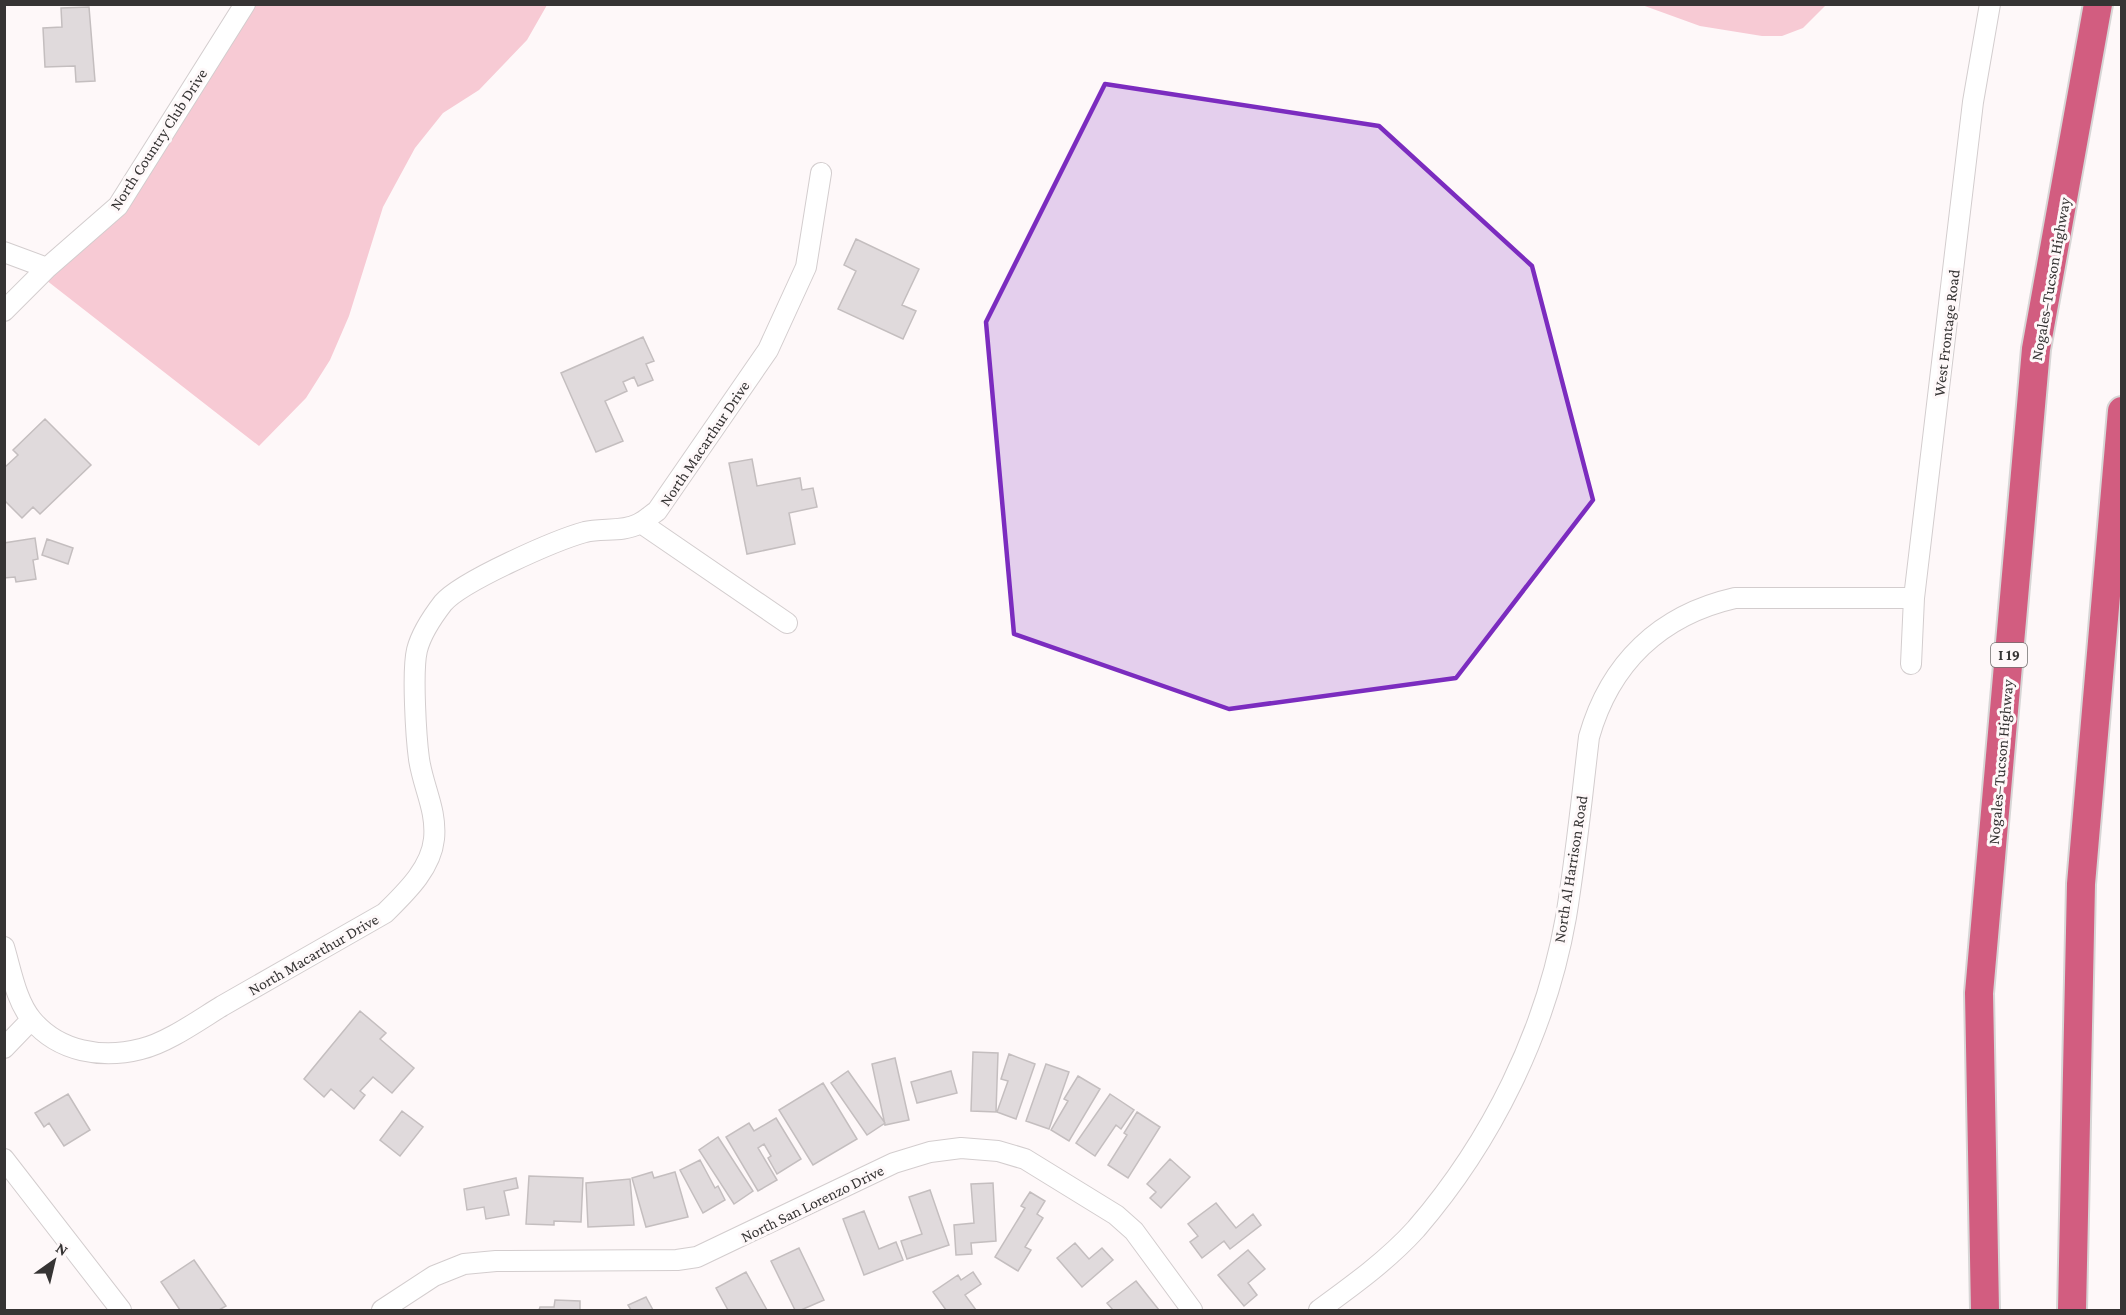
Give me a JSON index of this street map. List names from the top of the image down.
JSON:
{
  "streets": {
    "highway": ["Nogales–Tucson Highway", "I 19"],
    "street": [
      "North Country Club Drive",
      "West Frontage Road",
      "North Macarthur Drive",
      "North Al Harrison Road",
      "North San Lorenzo Drive"
    ]
  },
  "crossings": [
    ["West Frontage Road", "North Al Harrison Road"]
  ],
  "north": "top right"
}
